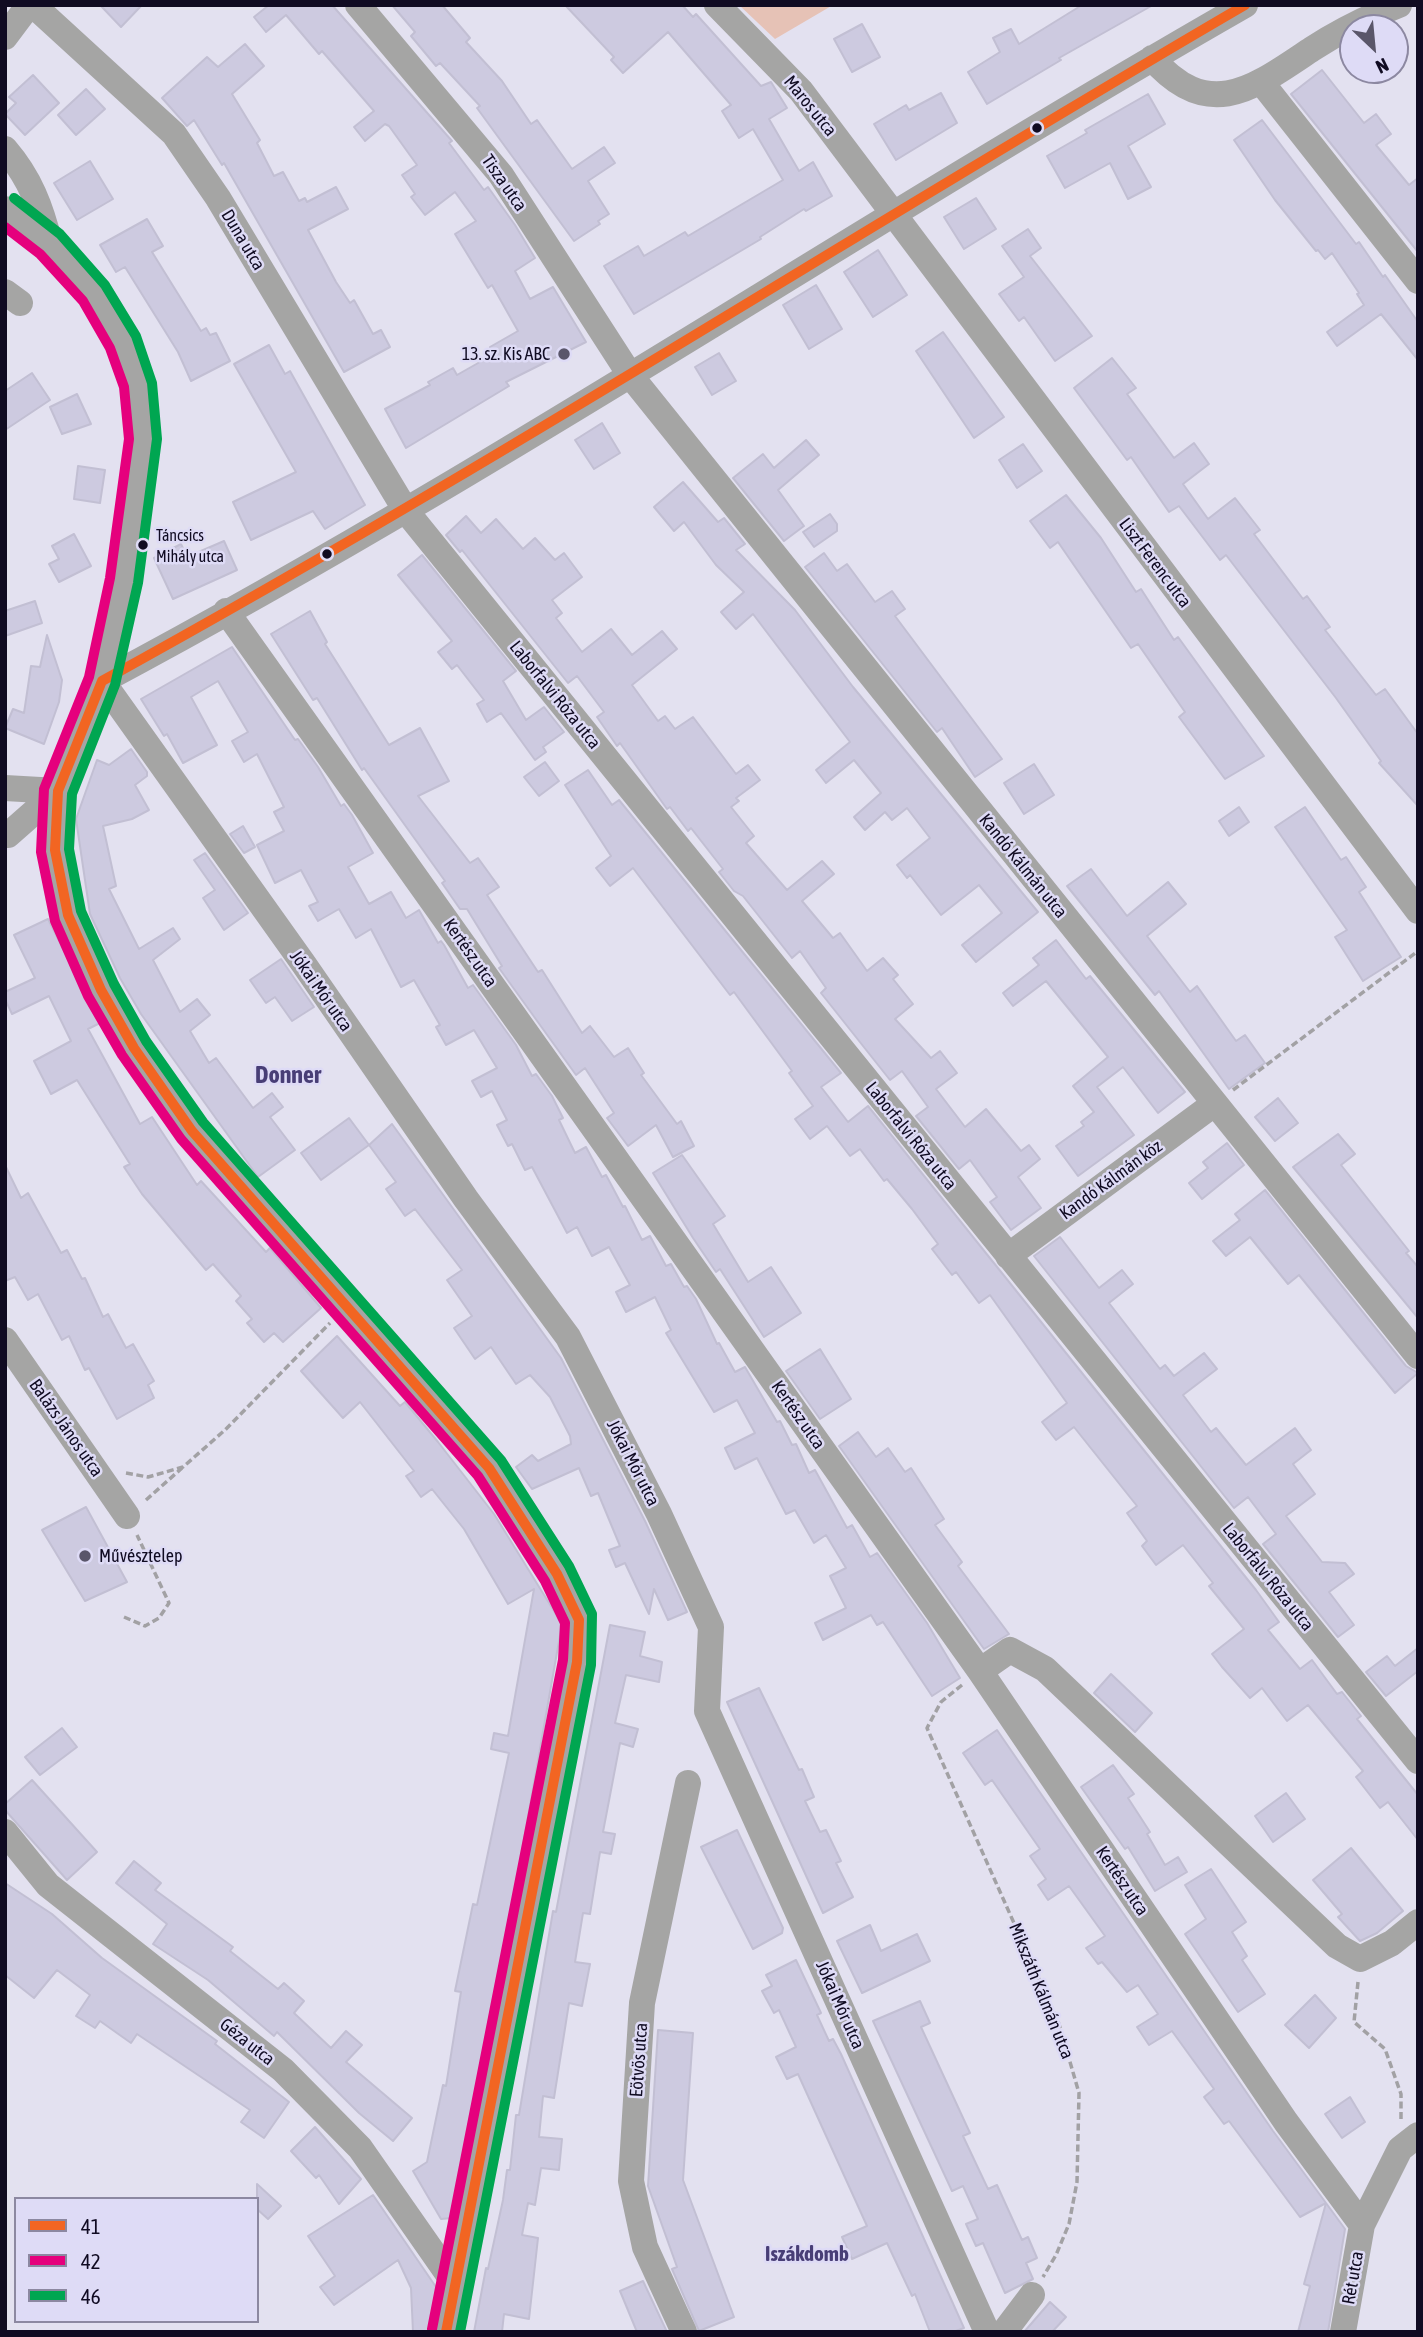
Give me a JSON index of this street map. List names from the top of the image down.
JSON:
{
  "streets": {
    "street": [
      "Maros utca",
      "Tisza utca",
      "Duna utca",
      "Liszt Ferenc utca",
      "Laborfalvi Róza utca",
      "Kandó Kálmán utca",
      "Kertész utca",
      "Jókai Mór utca",
      "Kandó Kálmán köz",
      "Balázs János utca",
      "Géza utca",
      "Eötvös utca",
      "Rét utca"
    ],
    "path": ["Mikszáth Kálmán utca"]
  },
  "crossings": [
    ["Maros utca", "Liszt Ferenc utca"],
    ["Tisza utca", "Kandó Kálmán utca"],
    ["Duna utca", "Laborfalvi Róza utca"],
    ["Laborfalvi Róza utca", "Kandó Kálmán köz"],
    ["Kandó Kálmán utca", "Kandó Kálmán köz"],
    ["Kertész utca", "Mikszáth Kálmán utca"],
    ["Kertész utca", "Rét utca"]
  ],
  "districts": ["Donner", "Iszákdomb"],
  "places": ["13. sz. Kis ABC", "Táncsics Mihály utca", "Művésztelep"],
  "lines": ["transit line 41", "transit line 46", "transit line 42"],
  "legend": ["41", "42", "46"],
  "north": "bottom right"
}
